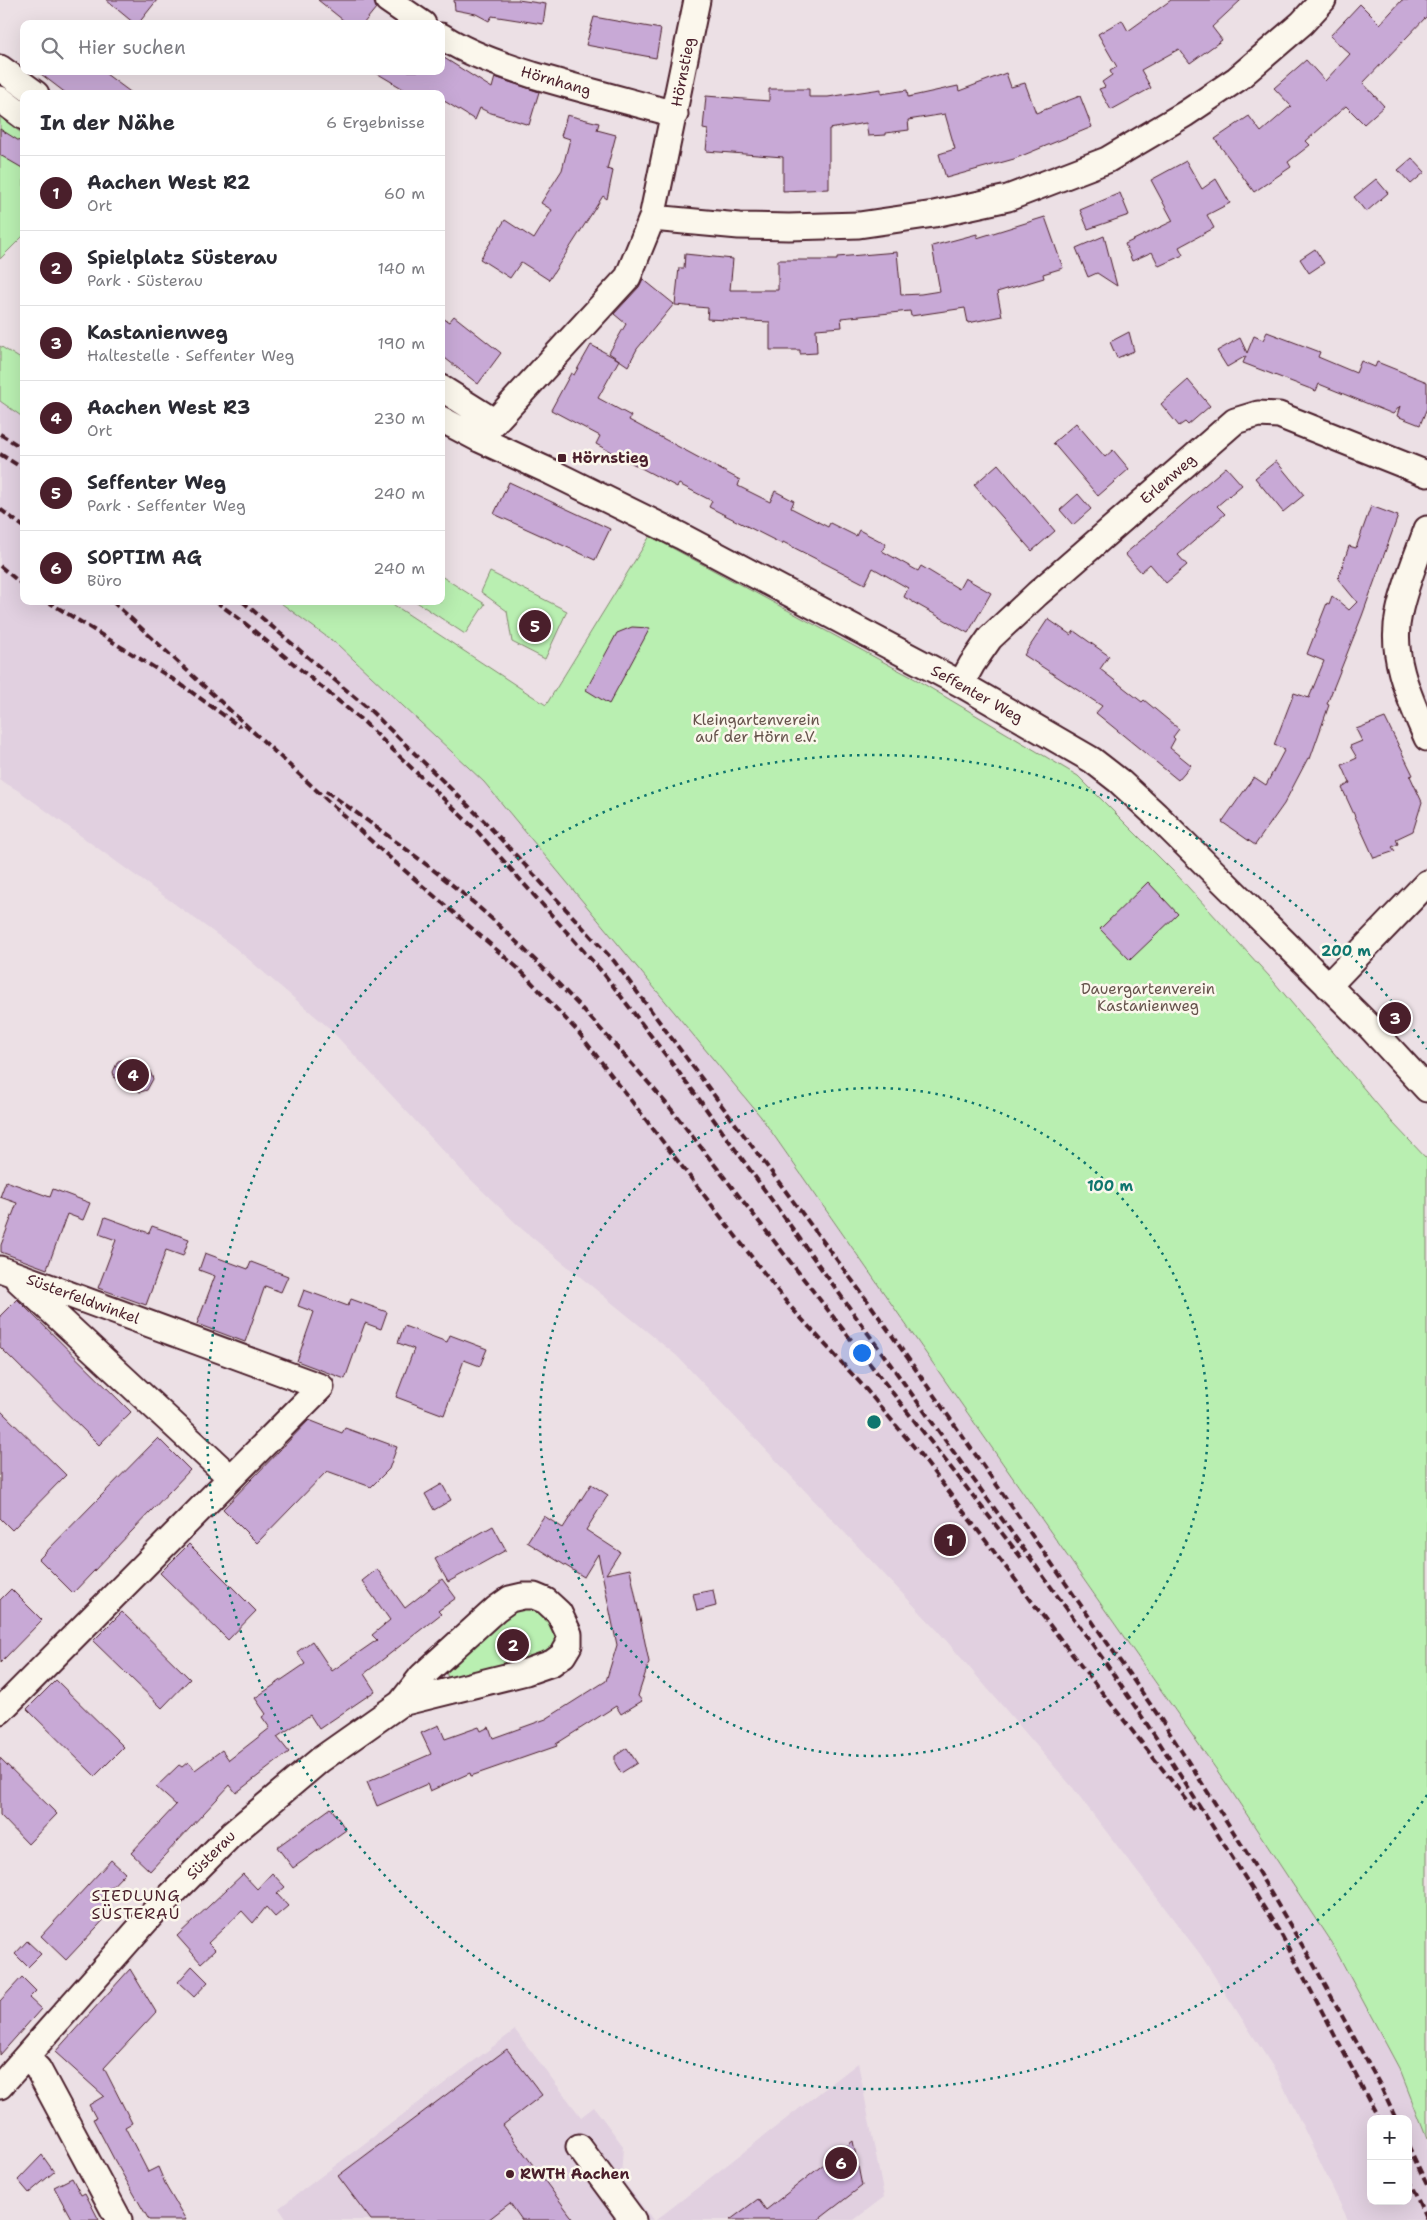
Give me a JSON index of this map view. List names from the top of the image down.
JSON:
{
  "streets": {
    "street": [
      "Hörnstieg",
      "Hörnhang",
      "Erlenweg",
      "Seffenter Weg",
      "Süsterfeldwinkel",
      "Süsterau"
    ]
  },
  "crossings": [
    ["Hörnstieg", "Hörnhang"],
    ["Hörnstieg", "Seffenter Weg"],
    ["Erlenweg", "Seffenter Weg"]
  ],
  "districts": ["SIEDLUNG SÜSTERAU"],
  "parks": ["Kleingartenverein auf der Hörn e.V.", "Dauergartenverein Kastanienweg"],
  "places": {
    "transit": ["Hörnstieg"],
    "other": ["RWTH Aachen"]
  },
  "page": {
    "search": "Hier suchen",
    "heading": ["In der Nähe", "6 Ergebnisse"],
    "list": [
      {
        "mark": "1",
        "name": "Aachen West R2",
        "note": "Ort",
        "value": "60 m"
      },
      {
        "mark": "2",
        "name": "Spielplatz Süsterau",
        "note": "Park · Süsterau",
        "value": "140 m"
      },
      {
        "mark": "3",
        "name": "Kastanienweg",
        "note": "Haltestelle · Seffenter Weg",
        "value": "190 m"
      },
      {
        "mark": "4",
        "name": "Aachen West R3",
        "note": "Ort",
        "value": "230 m"
      },
      {
        "mark": "5",
        "name": "Seffenter Weg",
        "note": "Park · Seffenter Weg",
        "value": "240 m"
      },
      {
        "mark": "6",
        "name": "SOPTIM AG",
        "note": "Büro",
        "value": "240 m"
      }
    ],
    "pins": [
      "5",
      "3",
      "4",
      "1",
      "2",
      "6"
    ],
    "map_buttons": ["+", "−"]
  },
  "rings": ["200 m", "100 m"]
}
